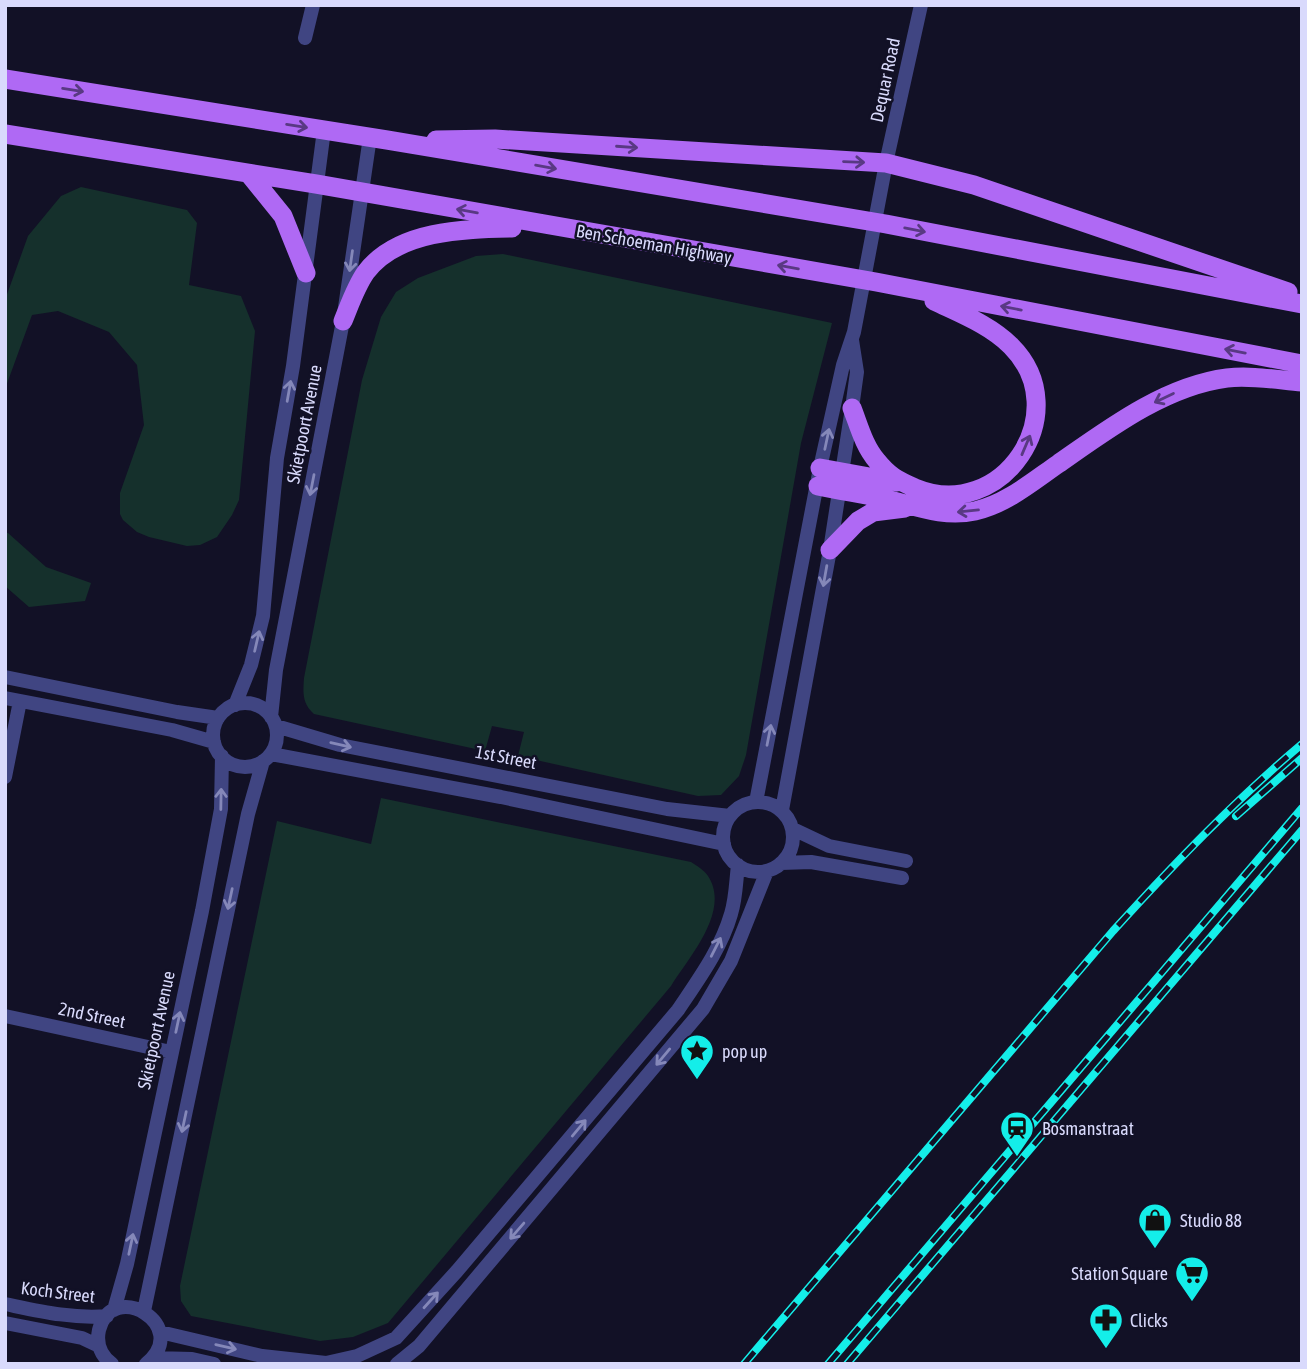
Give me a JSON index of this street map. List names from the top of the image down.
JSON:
{
  "streets": {
    "main road": ["Ben Schoeman Highway"],
    "street": [
      "Dequar Road",
      "Skietpoort Avenue",
      "1st Street",
      "2nd Street",
      "Koch Street"
    ]
  },
  "crossings": [
    ["Ben Schoeman Highway", "Skietpoort Avenue"],
    ["Skietpoort Avenue", "1st Street"],
    ["Skietpoort Avenue", "2nd Street"],
    ["Skietpoort Avenue", "Koch Street"]
  ],
  "places": {
    "place": ["pop up"],
    "station": ["Bosmanstraat"],
    "shop": ["Studio 88"],
    "supermarket": ["Station Square"],
    "pharmacy": ["Clicks"]
  }
}
